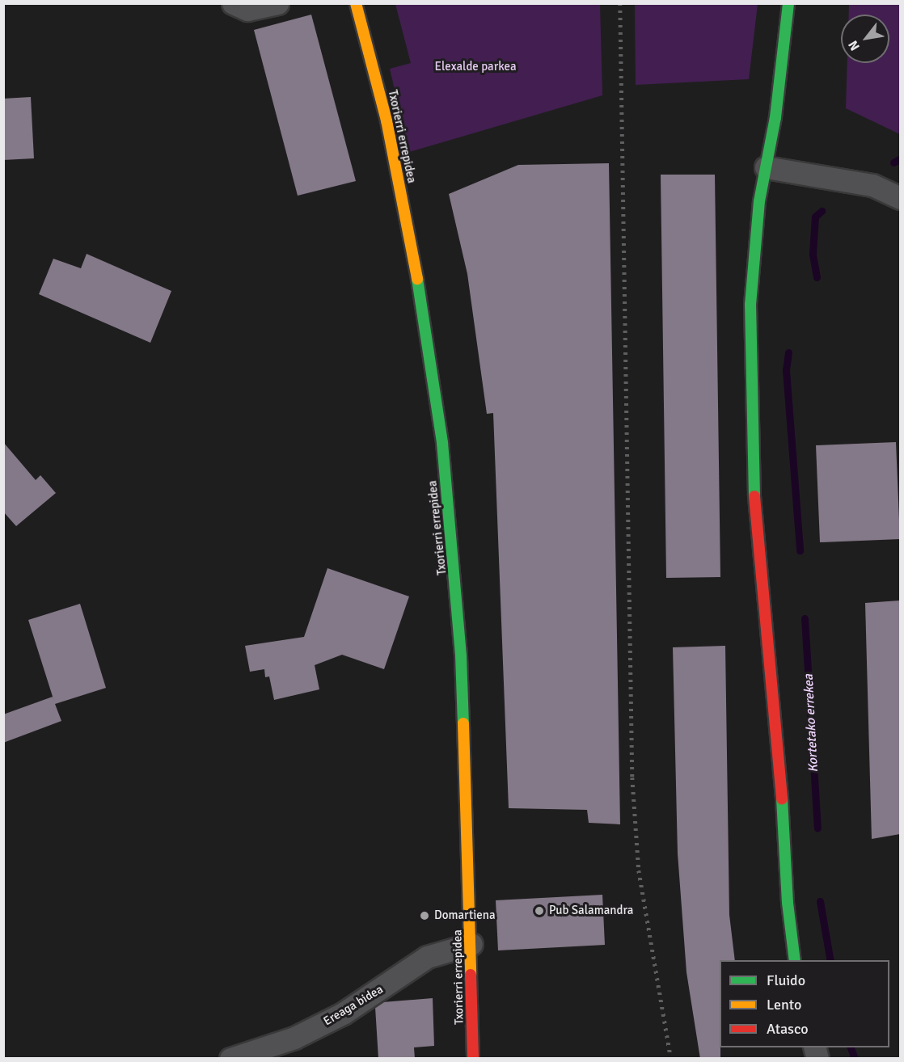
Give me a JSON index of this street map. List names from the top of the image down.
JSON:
{
  "streets": {
    "street": ["Txorierri errepidea", "Ereaga bidea"]
  },
  "crossings": [
    ["Txorierri errepidea", "Ereaga bidea"]
  ],
  "water": ["Kortetako errekea"],
  "parks": ["Elexalde parkea"],
  "places": ["Pub Salamandra", "Domartiena"],
  "legend": ["Fluido", "Lento", "Atasco"],
  "north": "bottom left"
}
